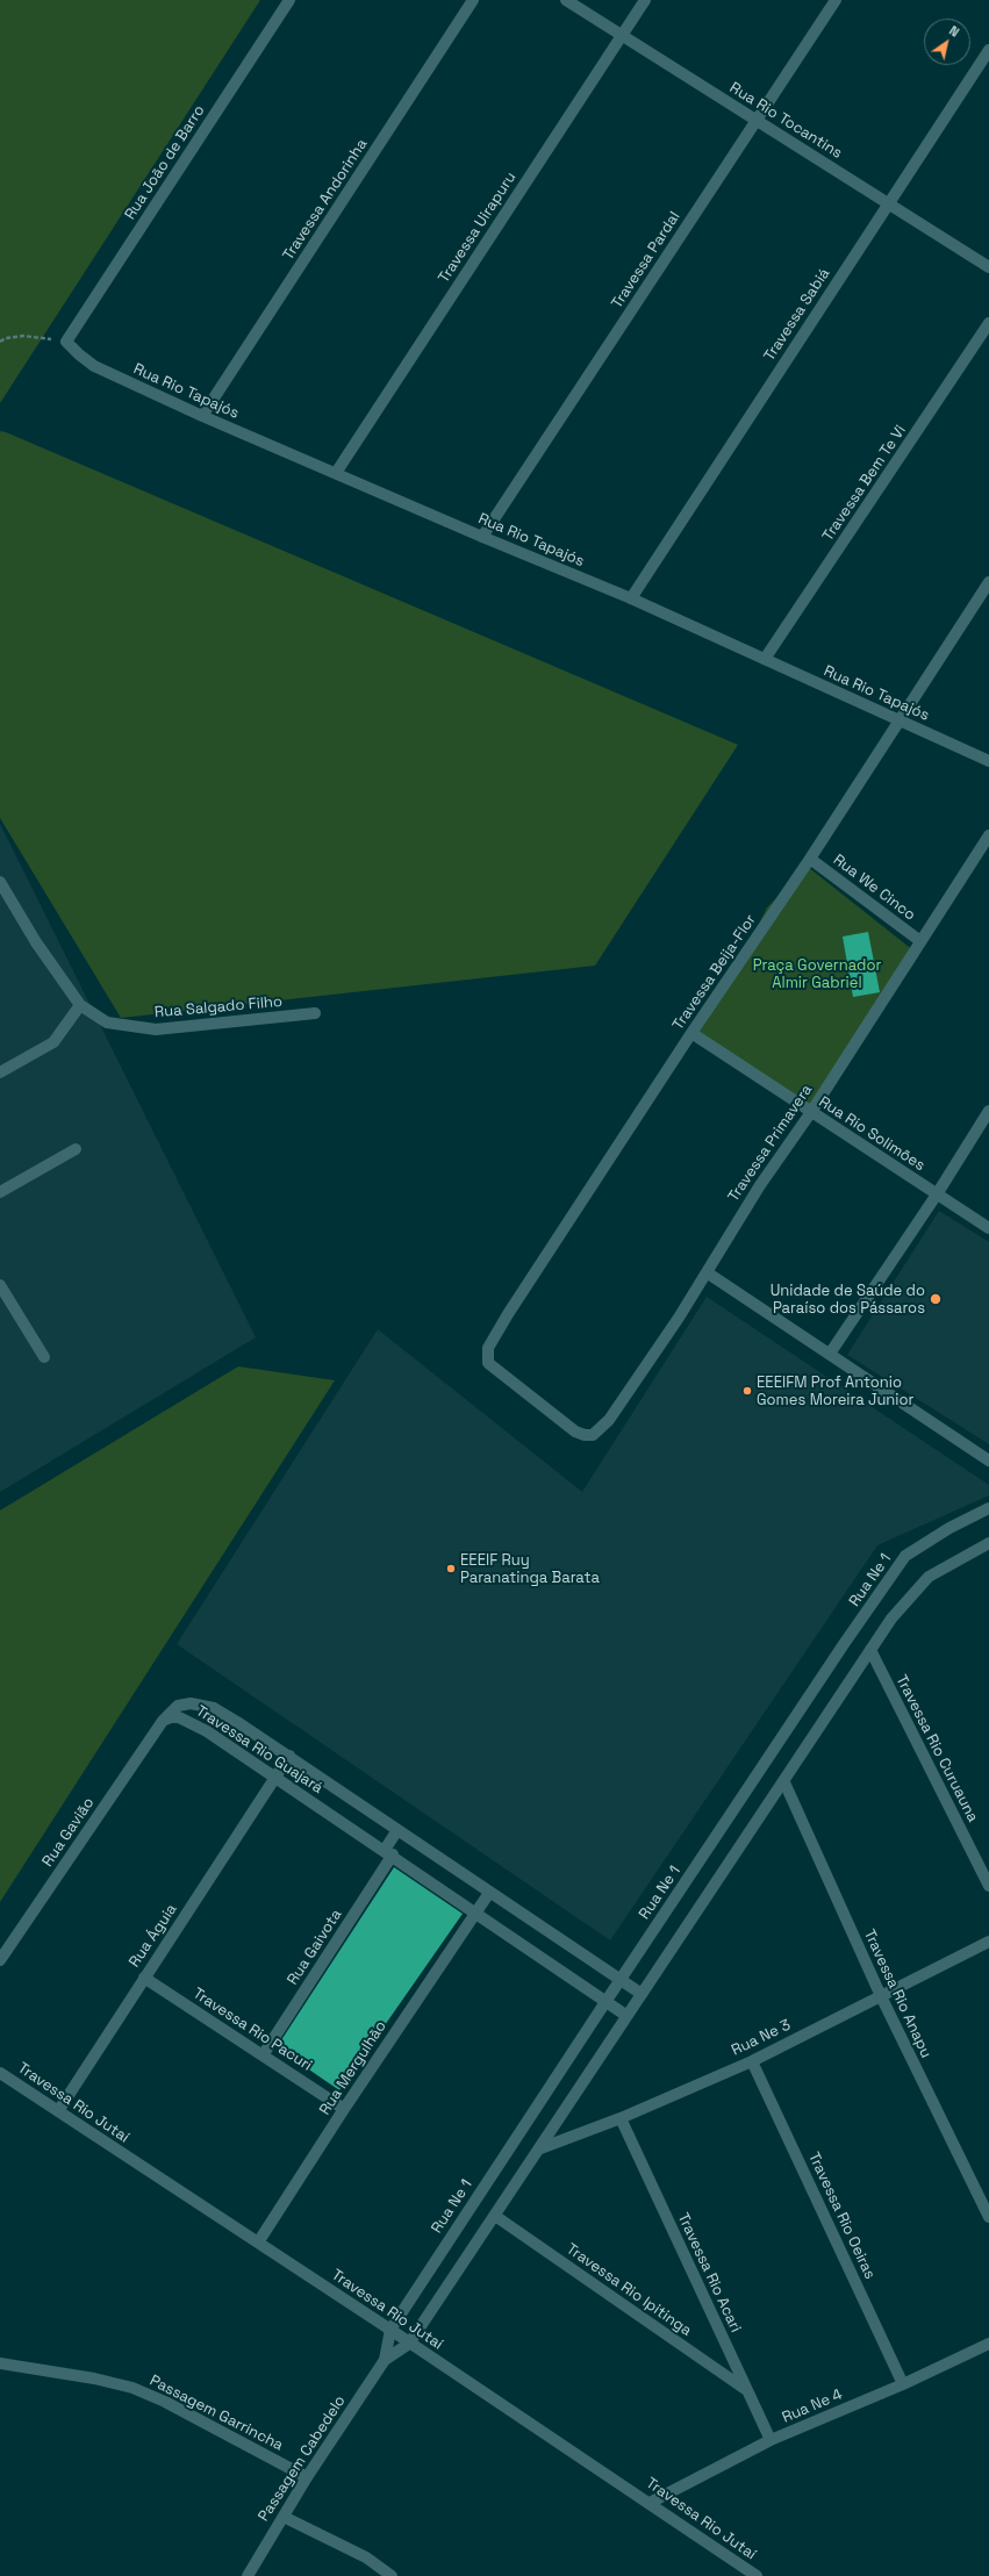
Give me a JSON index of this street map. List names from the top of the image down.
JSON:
{
  "streets": {
    "street": [
      "Rua Rio Tocantins",
      "Rua João de Barro",
      "Travessa Andorinha",
      "Travessa Uirapuru",
      "Travessa Pardal",
      "Travessa Sabiá",
      "Rua Rio Tapajós",
      "Travessa Bem Te Vi",
      "Rua We Cinco",
      "Travessa Beija-Flor",
      "Rua Salgado Filho",
      "Rua Rio Solimões",
      "Travessa Primavera",
      "Rua Ne 1",
      "Travessa Rio Curuauna",
      "Travessa Rio Guajará",
      "Rua Gavião",
      "Rua Águia",
      "Rua Gaivota",
      "Travessa Rio Anapu",
      "Travessa Rio Pacuri",
      "Rua Ne 3",
      "Rua Mergulhão",
      "Travessa Rio Jutaí",
      "Travessa Rio Oeiras",
      "Travessa Rio Acari",
      "Travessa Rio Ipitinga",
      "Rua Ne 4",
      "Passagem Garrincha",
      "Passagem Cabedelo"
    ]
  },
  "crossings": [
    ["Rua Rio Tocantins", "Travessa Uirapuru"],
    ["Rua Rio Tocantins", "Travessa Pardal"],
    ["Rua Rio Tocantins", "Travessa Sabiá"],
    ["Rua João de Barro", "Rua Rio Tapajós"],
    ["Travessa Andorinha", "Rua Rio Tapajós"],
    ["Travessa Uirapuru", "Rua Rio Tapajós"],
    ["Travessa Pardal", "Rua Rio Tapajós"],
    ["Travessa Sabiá", "Rua Rio Tapajós"],
    ["Rua Rio Tapajós", "Travessa Bem Te Vi"],
    ["Rua Rio Tapajós", "Travessa Beija-Flor"],
    ["Rua We Cinco", "Travessa Beija-Flor"],
    ["Rua We Cinco", "Travessa Primavera"],
    ["Travessa Beija-Flor", "Rua Rio Solimões"],
    ["Travessa Beija-Flor", "Travessa Primavera"],
    ["Rua Rio Solimões", "Travessa Primavera"],
    ["Rua Ne 1", "Travessa Rio Guajará"],
    ["Rua Ne 1", "Travessa Rio Jutaí"],
    ["Rua Ne 1", "Passagem Cabedelo"],
    ["Travessa Rio Guajará", "Rua Gavião"],
    ["Travessa Rio Guajará", "Rua Águia"],
    ["Travessa Rio Guajará", "Rua Gaivota"],
    ["Travessa Rio Guajará", "Rua Mergulhão"],
    ["Rua Águia", "Travessa Rio Pacuri"],
    ["Rua Águia", "Travessa Rio Jutaí"],
    ["Rua Gaivota", "Travessa Rio Pacuri"],
    ["Travessa Rio Anapu", "Rua Ne 3"],
    ["Travessa Rio Pacuri", "Rua Mergulhão"],
    ["Rua Ne 3", "Travessa Rio Oeiras"],
    ["Rua Ne 3", "Travessa Rio Acari"],
    ["Rua Mergulhão", "Travessa Rio Jutaí"],
    ["Travessa Rio Jutaí", "Rua Ne 4"],
    ["Travessa Rio Jutaí", "Passagem Cabedelo"],
    ["Travessa Rio Oeiras", "Rua Ne 4"],
    ["Travessa Rio Acari", "Travessa Rio Ipitinga"],
    ["Travessa Rio Acari", "Rua Ne 4"],
    ["Passagem Garrincha", "Passagem Cabedelo"]
  ],
  "parks": ["Praça Governador Almir Gabriel"],
  "places": ["Unidade de Saúde do Paraíso dos Pássaros", "EEEIFM Prof Antonio Gomes Moreira Junior", "EEEIF Ruy Paranatinga Barata"],
  "north": "top right"
}
